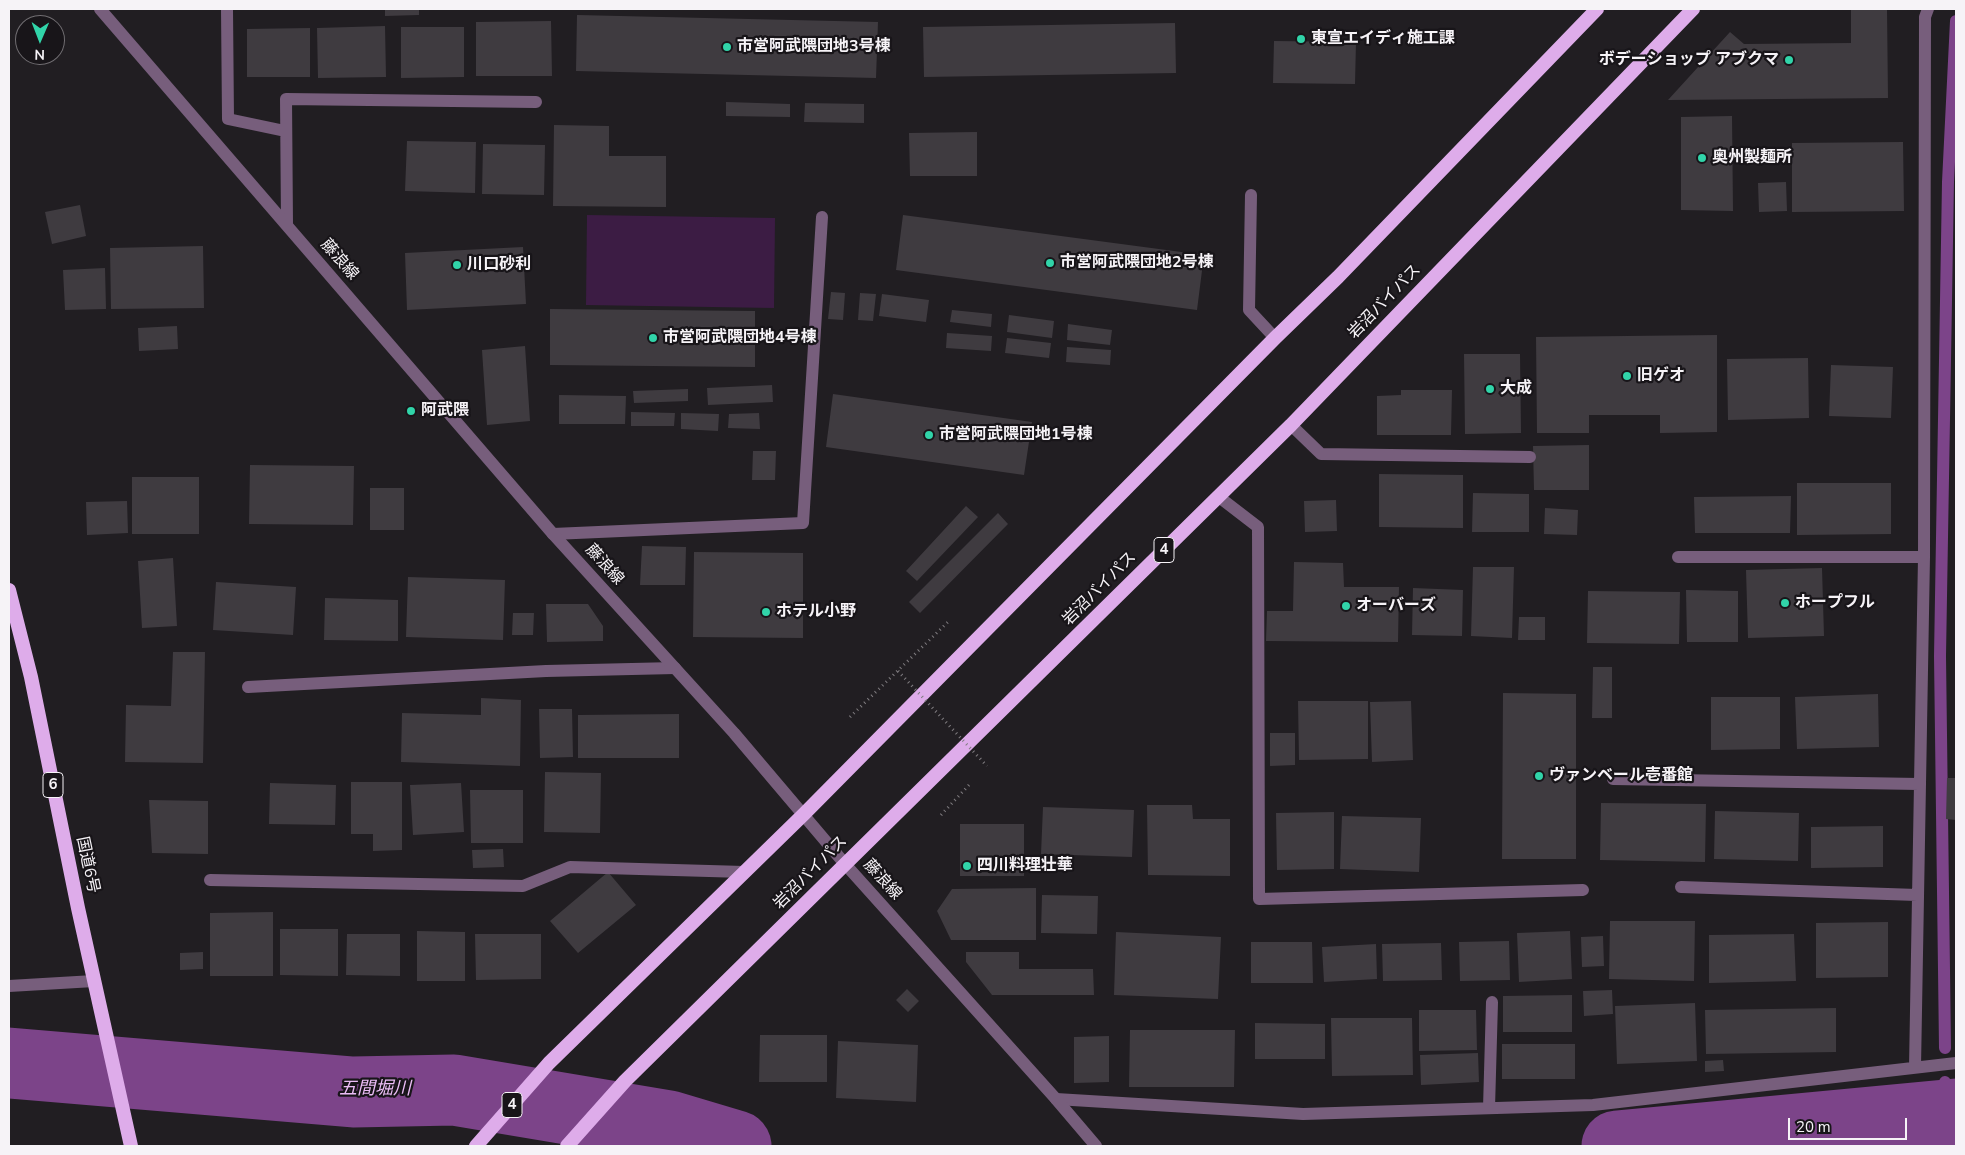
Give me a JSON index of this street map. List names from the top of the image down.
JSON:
{
  "streets": {
    "highway": [
      "岩沼バイパス",
      "4",
      "6",
      "国道6号"
    ],
    "street": ["藤浪線"]
  },
  "crossings": [
    ["藤浪線", "岩沼バイパス"],
    ["藤浪線", "4"]
  ],
  "water": ["五間堀川"],
  "places": [
    "東宣エイディ施工課",
    "市営阿武隈団地3号棟",
    "ボデーショップ アブクマ",
    "奥州製麺所",
    "市営阿武隈団地2号棟",
    "川口砂利",
    "市営阿武隈団地4号棟",
    "旧ゲオ",
    "大成",
    "阿武隈",
    "市営阿武隈団地1号棟",
    "ホープフル",
    "オーバーズ",
    "ホテル小野",
    "ヴァンベール壱番館",
    "四川料理壮華"
  ],
  "scale_bar": "20 m",
  "north": "bottom"
}
